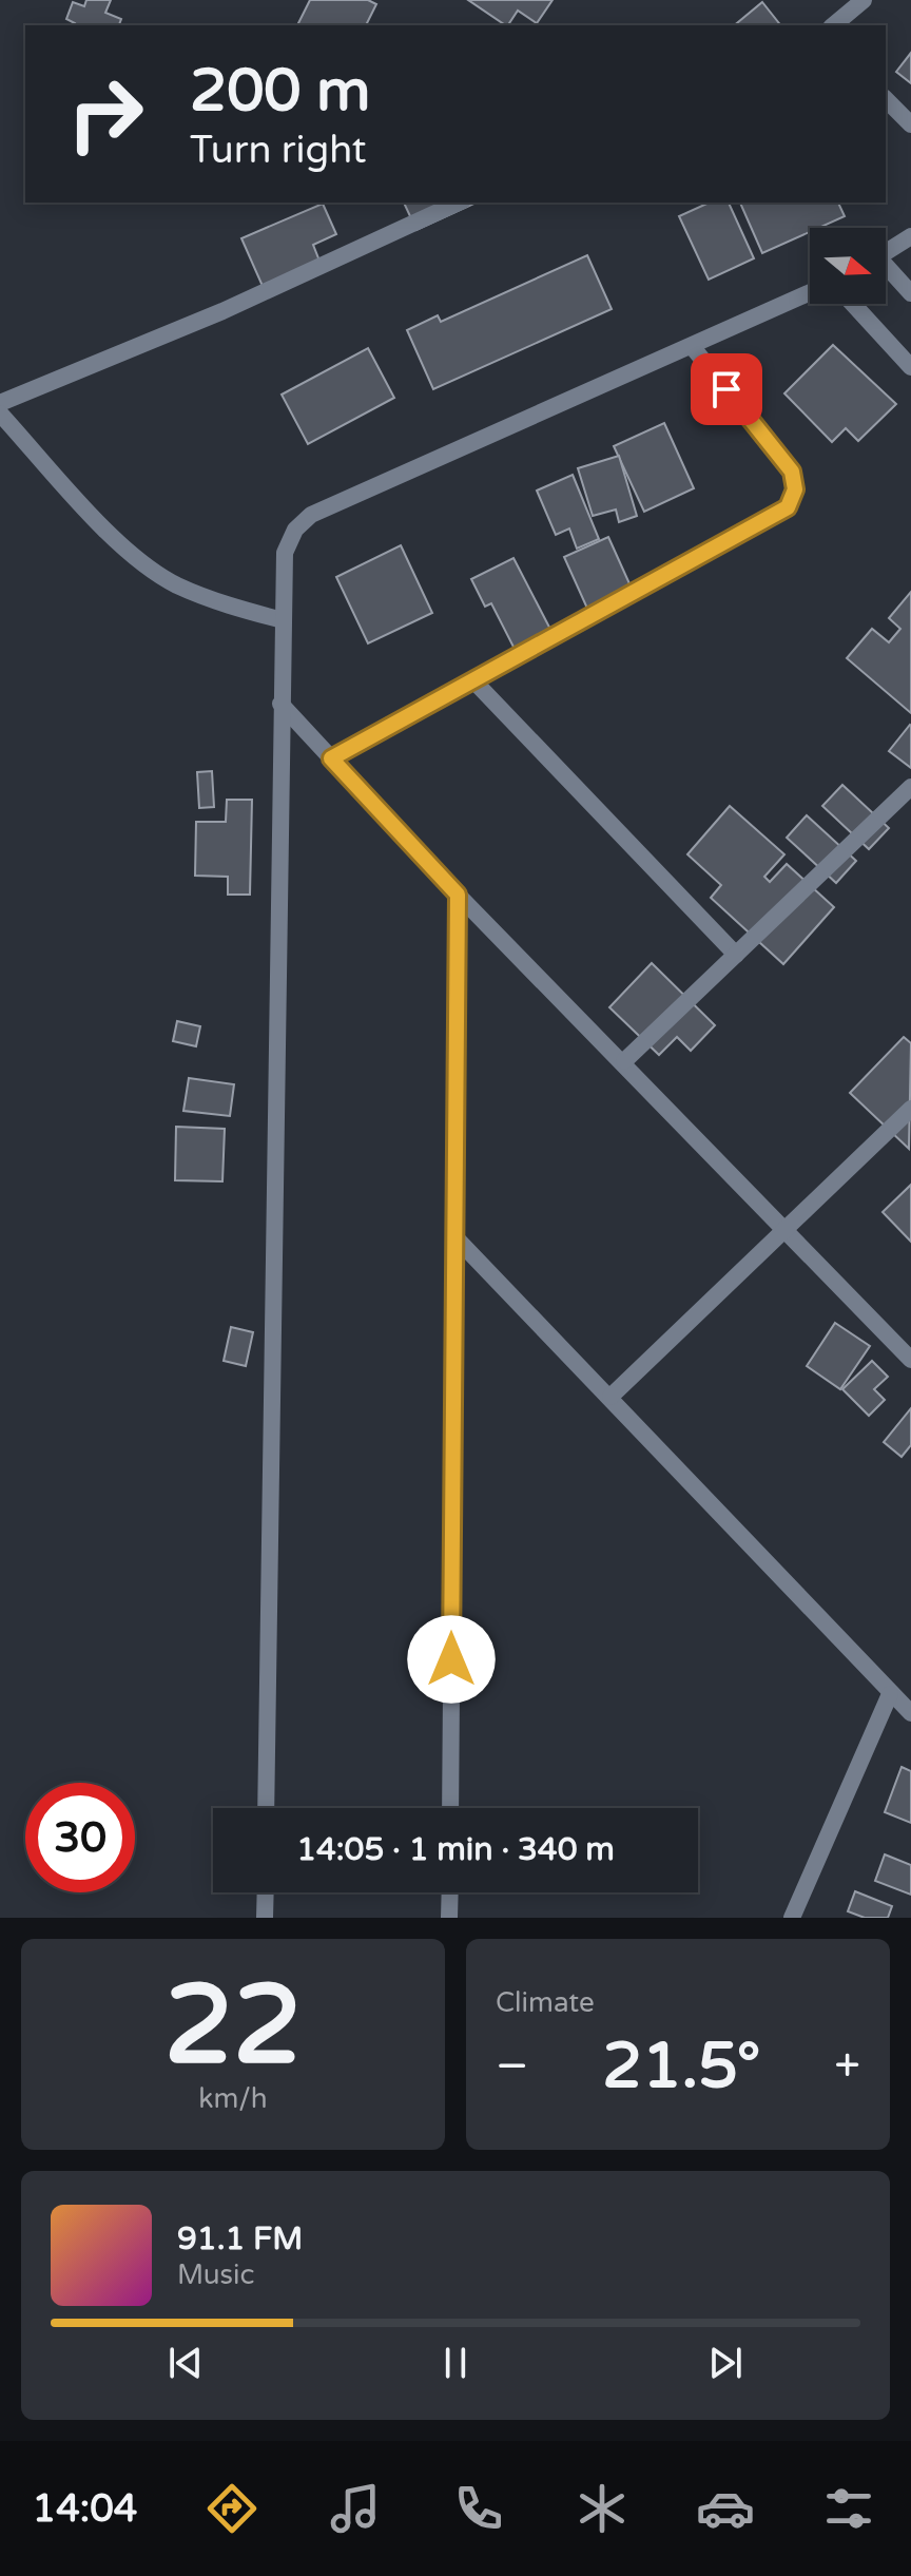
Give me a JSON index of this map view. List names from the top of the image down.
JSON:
{
  "north": "right",
  "page": {
    "turn": ["200 m", "Turn right"],
    "limit": "30",
    "trip": "14:05 · 1 min · 340 m",
    "tile": [
      ["22", "km/h"],
      "Climate"
    ],
    "heat": ["−", "21.5°", "+"],
    "song": ["91.1 FM", "Music"],
    "tabs": "14:04"
  }
}
